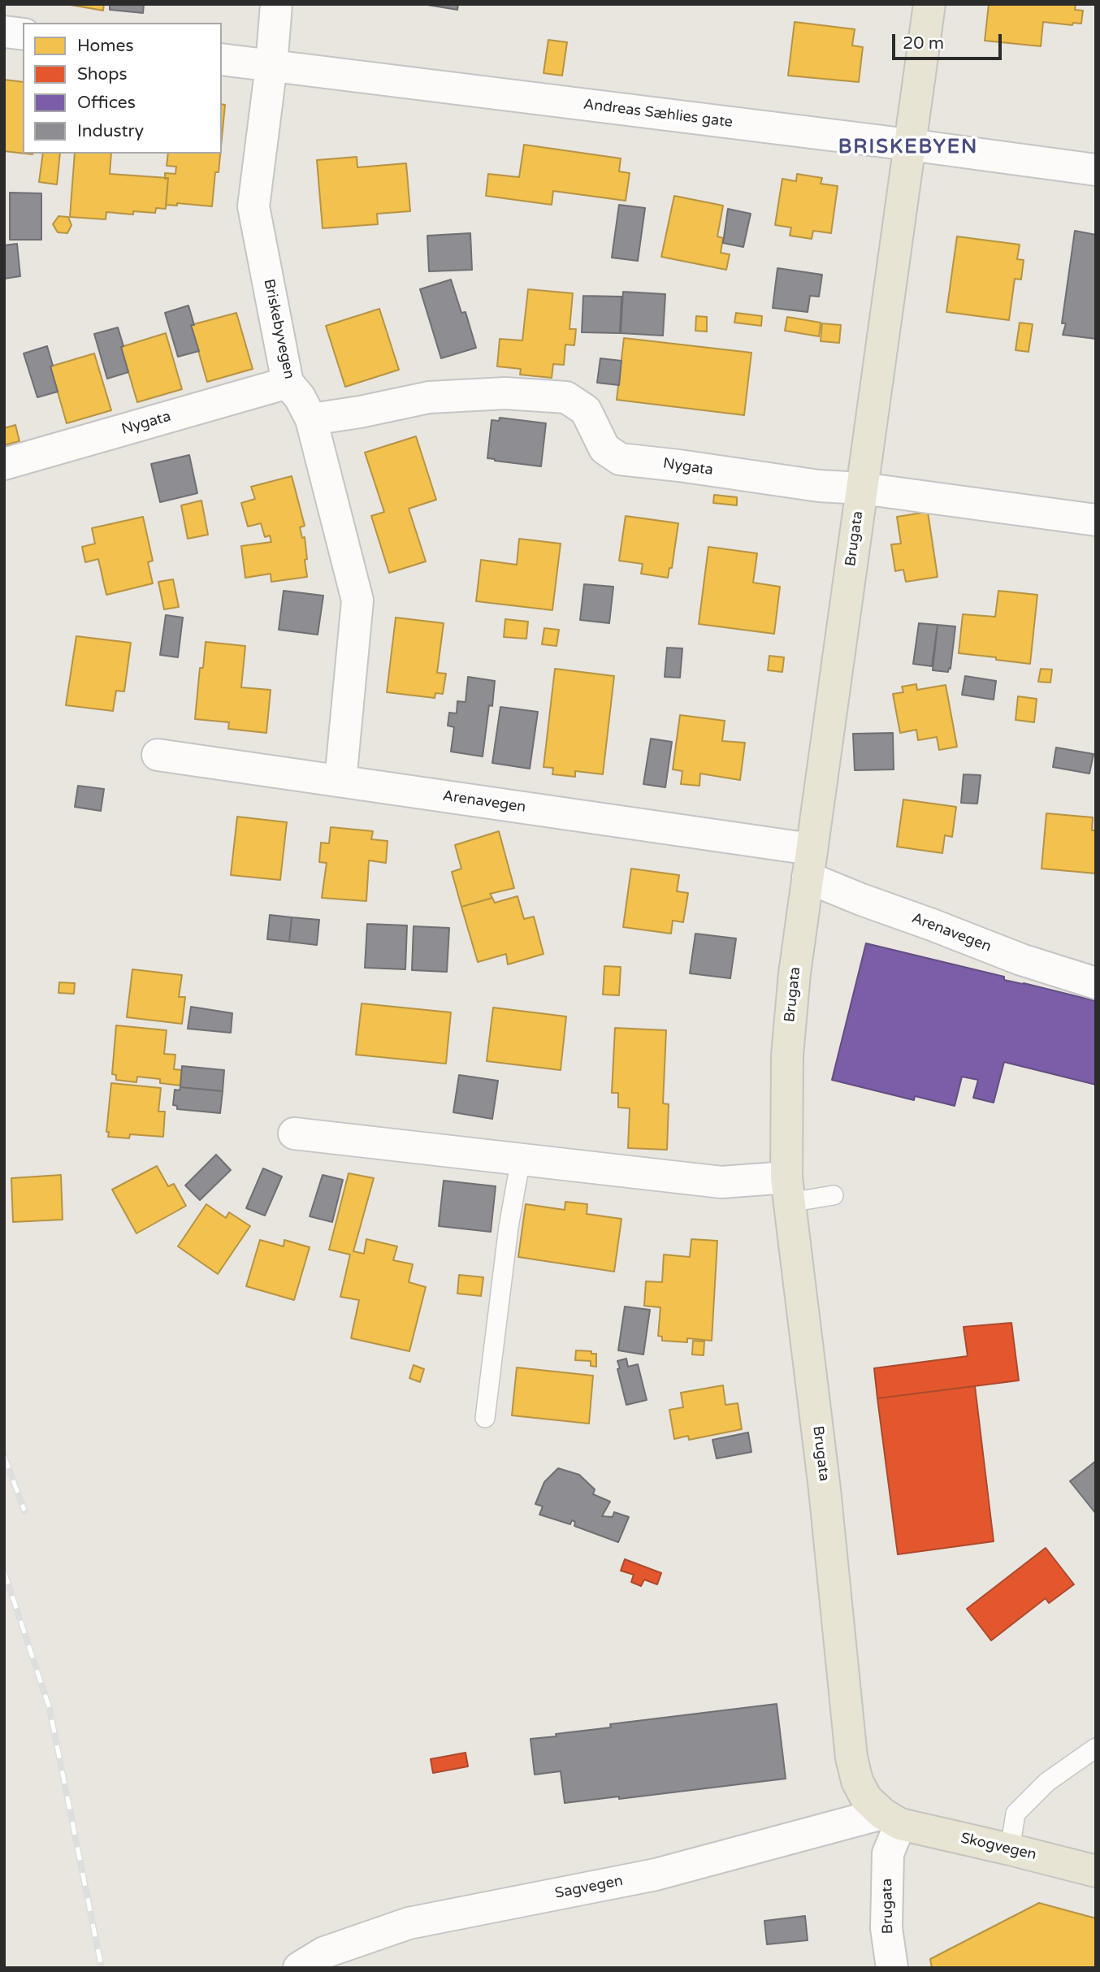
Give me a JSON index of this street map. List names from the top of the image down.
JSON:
{
  "streets": {
    "main road": ["Brugata", "Skogvegen"],
    "street": [
      "Andreas Sæhlies gate",
      "Briskebyvegen",
      "Nygata",
      "Arenavegen",
      "Sagvegen"
    ]
  },
  "crossings": [
    ["Andreas Sæhlies gate", "Briskebyvegen"],
    ["Andreas Sæhlies gate", "Brugata"],
    ["Briskebyvegen", "Nygata"],
    ["Briskebyvegen", "Arenavegen"],
    ["Nygata", "Brugata"],
    ["Brugata", "Arenavegen"],
    ["Brugata", "Skogvegen"],
    ["Brugata", "Sagvegen"],
    ["Skogvegen", "Sagvegen"]
  ],
  "districts": ["BRISKEBYEN"],
  "legend": [
    "Homes",
    "Shops",
    "Offices",
    "Industry"
  ],
  "scale_bar": "20 m"
}
